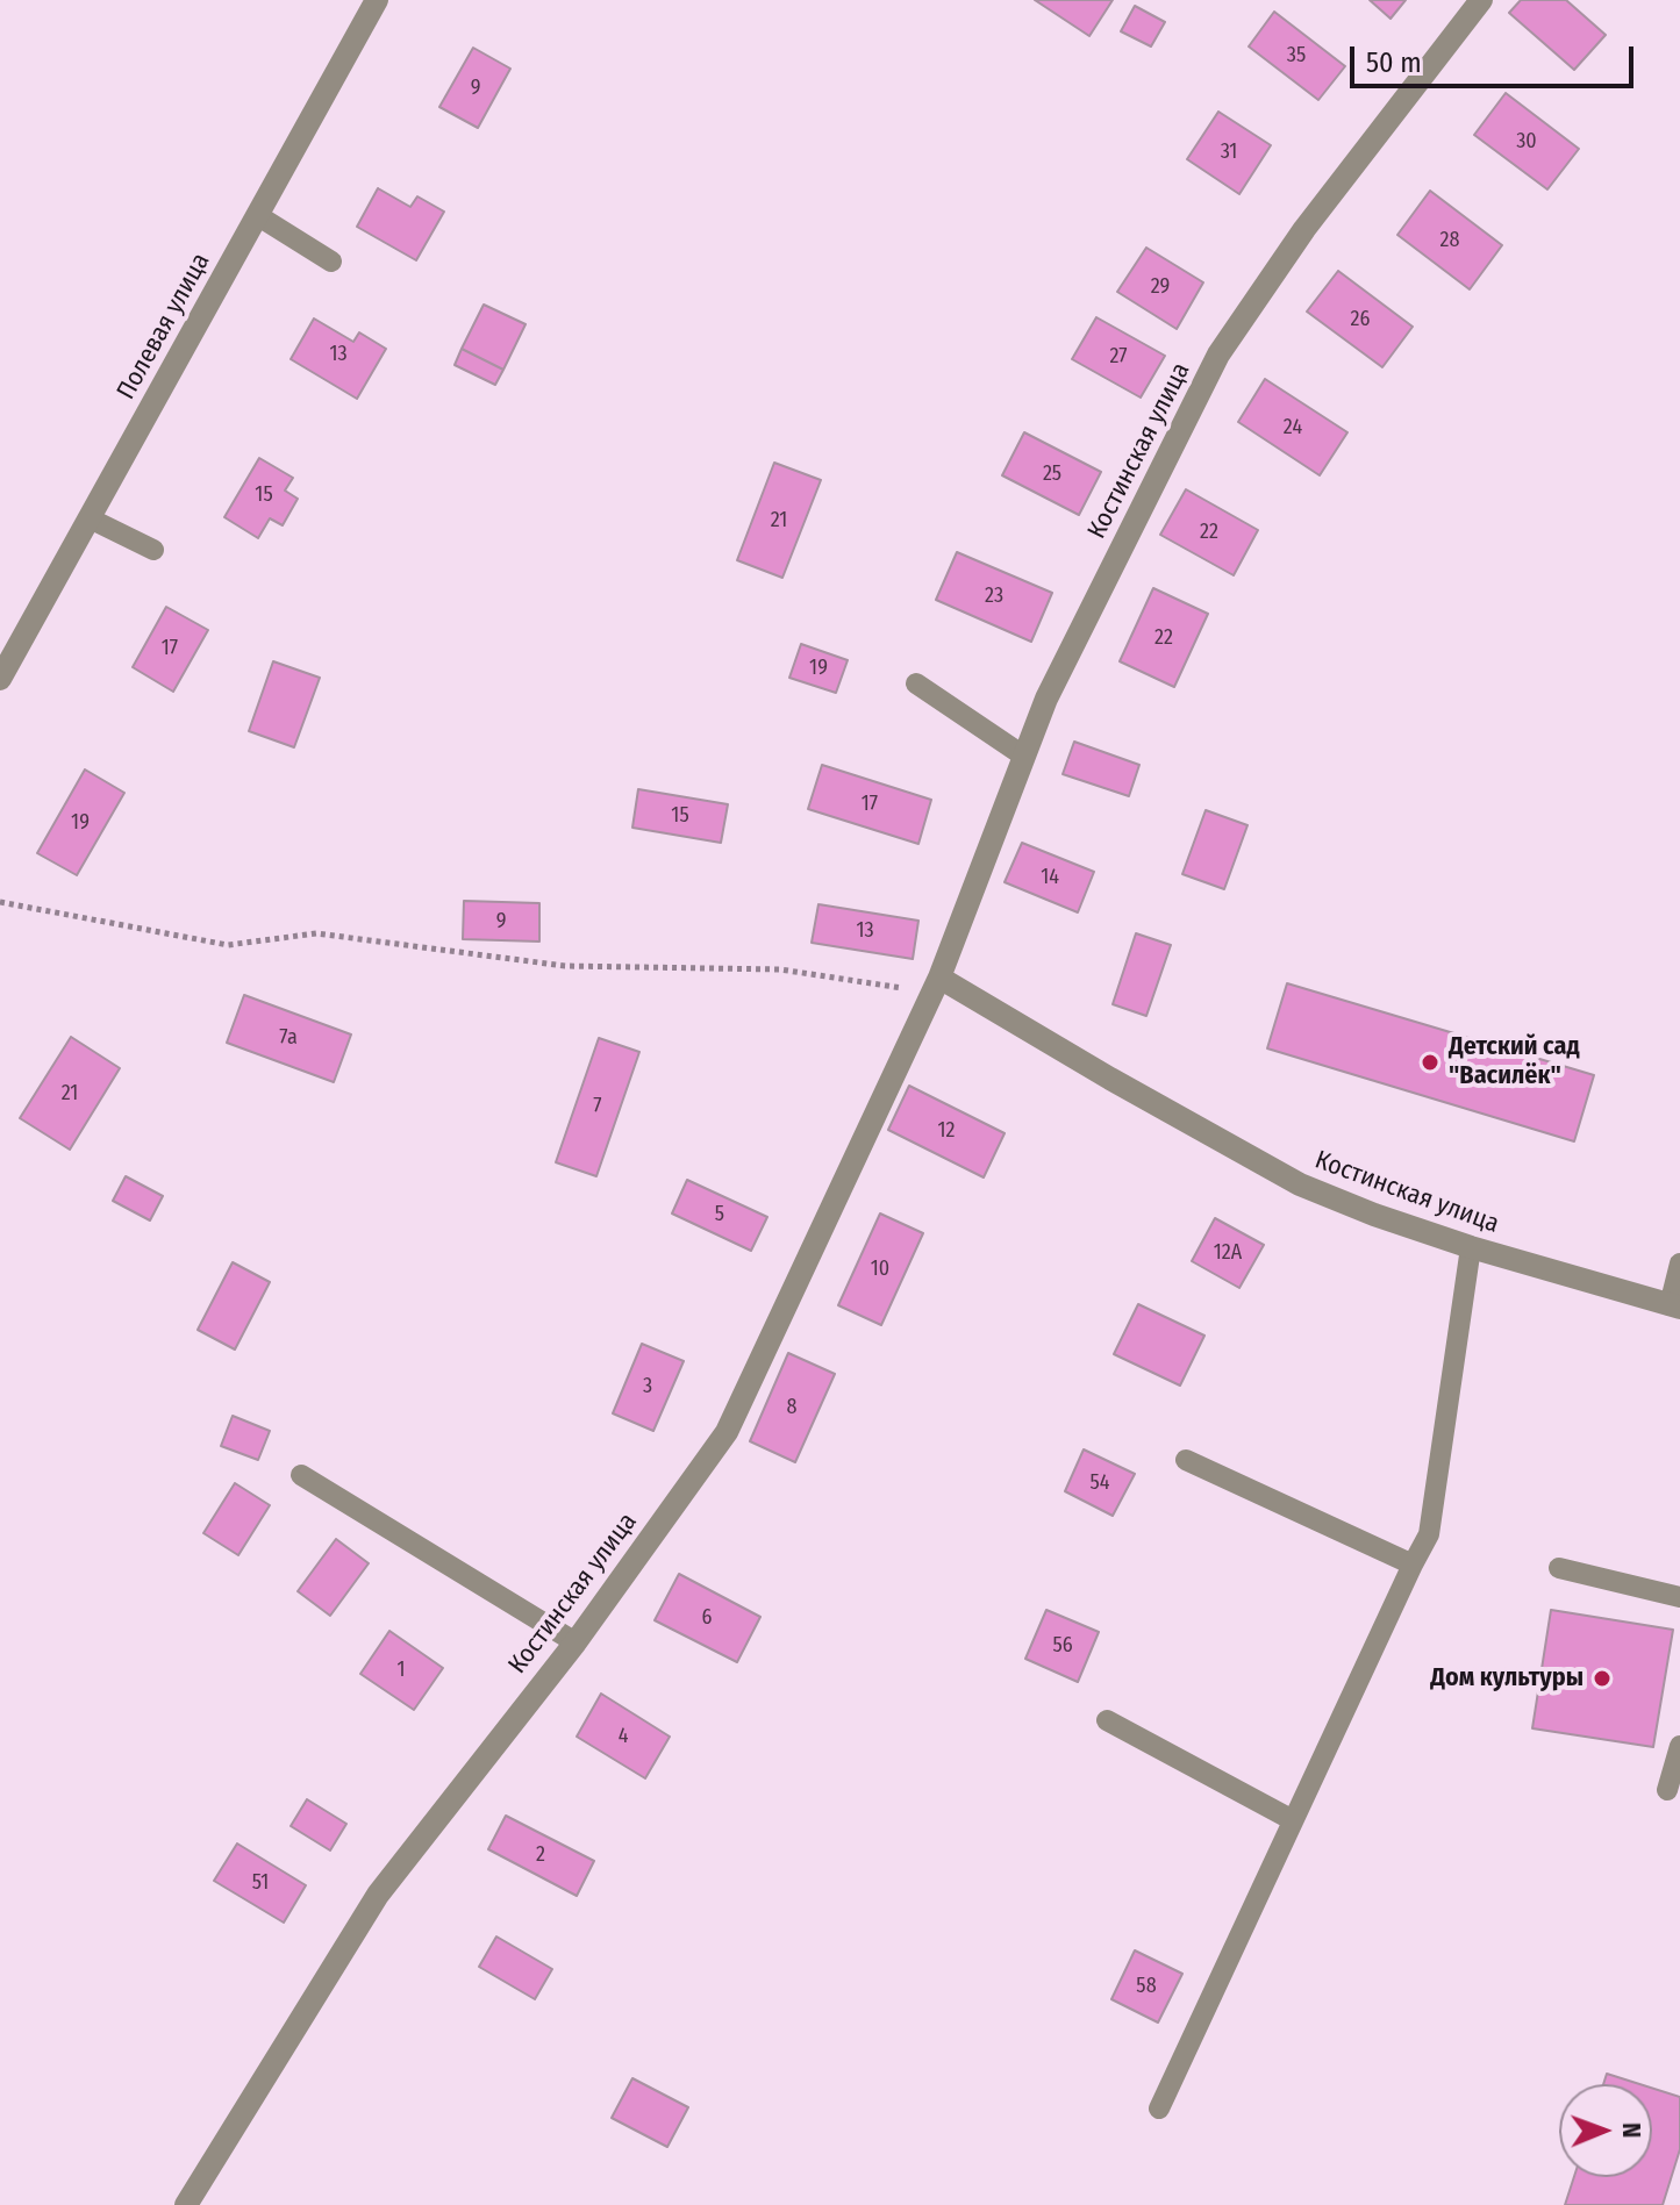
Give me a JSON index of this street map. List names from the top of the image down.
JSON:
{
  "streets": {
    "street": ["Полевая улица", "Костинская улица"]
  },
  "places": ["Детский сад \"Василёк\"", "Дом культуры"],
  "house_numbers": [
    "35",
    "9",
    "30",
    "31",
    "28",
    "29",
    "26",
    "13",
    "27",
    "24",
    "25",
    "15",
    "21",
    "22",
    "23",
    "22",
    "17",
    "19",
    "17",
    "15",
    "19",
    "14",
    "9",
    "13",
    "7а",
    "21",
    "7",
    "12",
    "5",
    "12А",
    "10",
    "3",
    "8",
    "54",
    "6",
    "56",
    "1",
    "4",
    "2",
    "51",
    "58"
  ],
  "scale_bar": "50 m",
  "north": "right"
}
